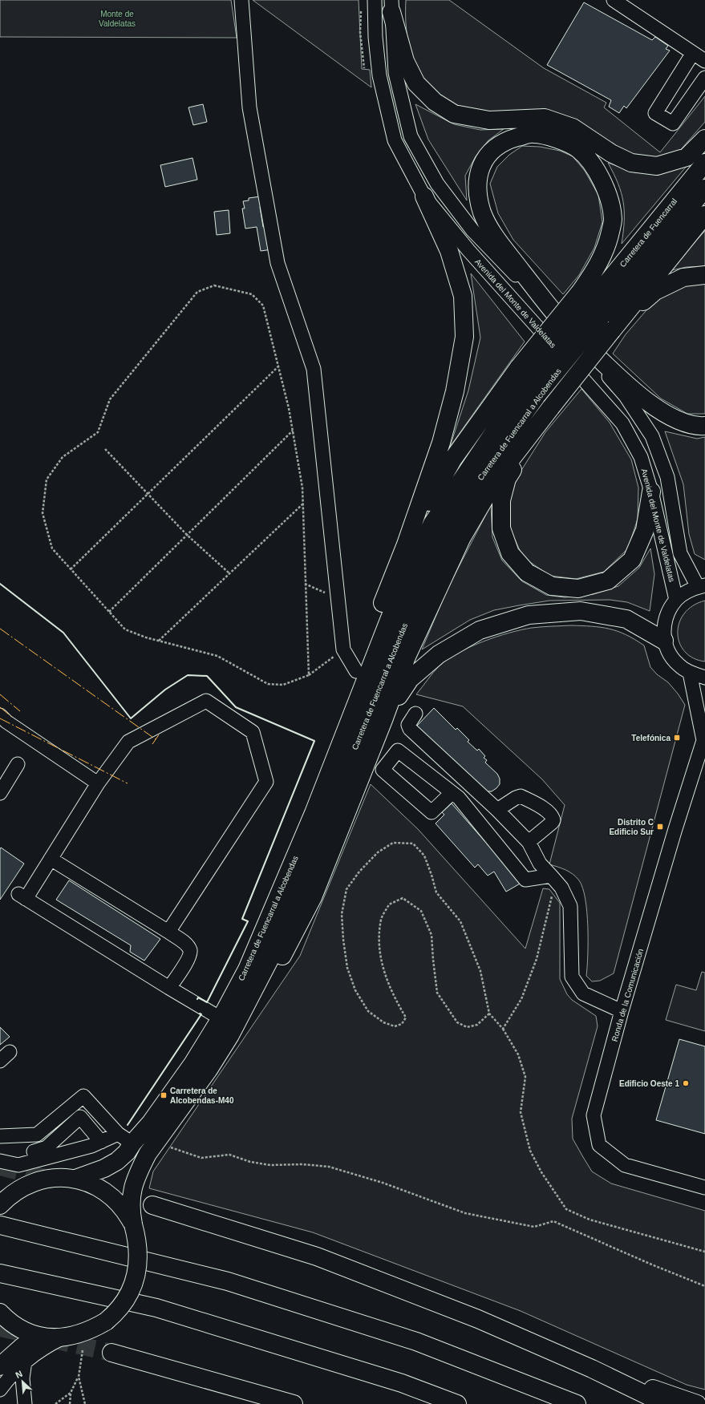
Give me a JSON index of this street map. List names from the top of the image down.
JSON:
{
  "streets": {
    "highway": ["Carretera de Fuencarral", "Carretera de Fuencarral a Alcobendas"],
    "street": ["Avenida del Monte de Valdelatas", "Ronda de la Comunicación"]
  },
  "crossings": [
    ["Carretera de Fuencarral", "Carretera de Fuencarral a Alcobendas"]
  ],
  "parks": ["Monte de Valdelatas"],
  "places": {
    "transit": ["Telefónica", "Distrito C Edificio Sur", "Carretera de Alcobendas-M40"],
    "other": ["Edificio Oeste 1"]
  },
  "north": "top left"
}
